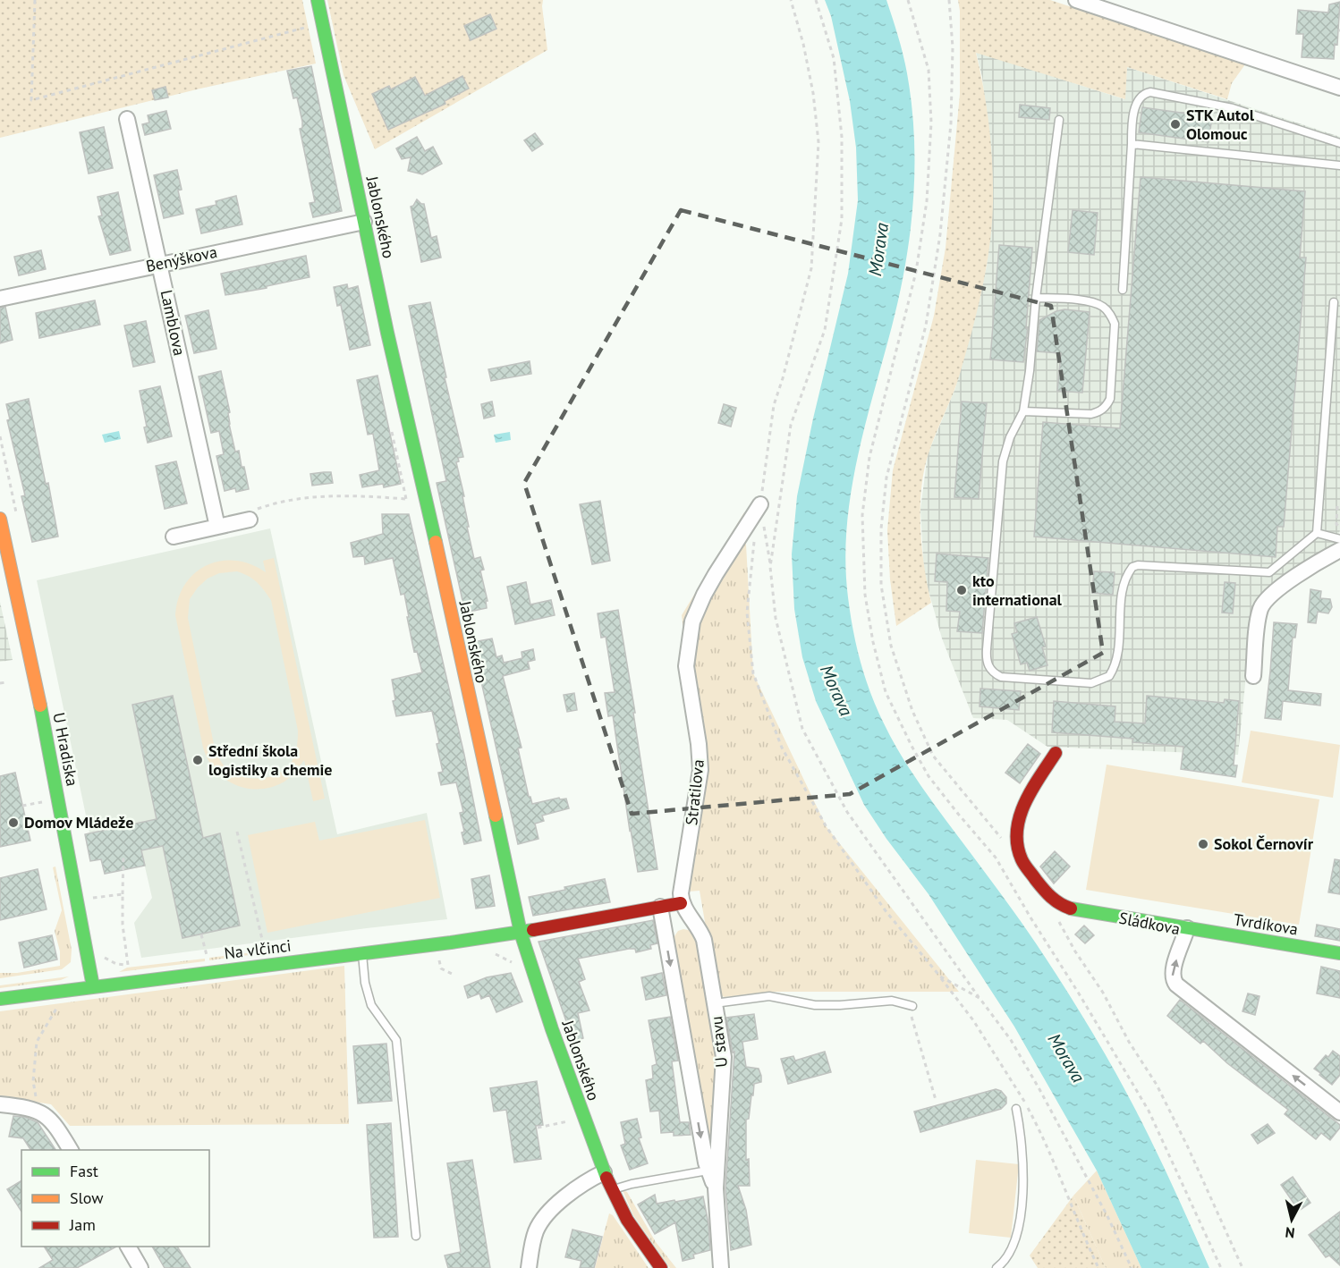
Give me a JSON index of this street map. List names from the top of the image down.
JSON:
{
  "streets": {
    "street": [
      "Jablonského",
      "Benýškova",
      "Lamblova",
      "U Hradiska",
      "Stratilova",
      "Sládkova",
      "Tvrdíkova",
      "Na vlčinci",
      "U stavu"
    ]
  },
  "crossings": [
    ["Jablonského", "Benýškova"],
    ["Jablonského", "Na vlčinci"],
    ["Benýškova", "Lamblova"],
    ["U Hradiska", "Na vlčinci"],
    ["Stratilova", "U stavu"],
    ["Sládkova", "Tvrdíkova"]
  ],
  "one_way": ["Sládkova"],
  "water": ["Morava"],
  "places": [
    "STK Autol Olomouc",
    "kto international",
    "Střední škola logistiky a chemie",
    "Domov Mládeže",
    "Sokol Černovír"
  ],
  "legend": ["Fast", "Slow", "Jam"],
  "north": "bottom"
}
